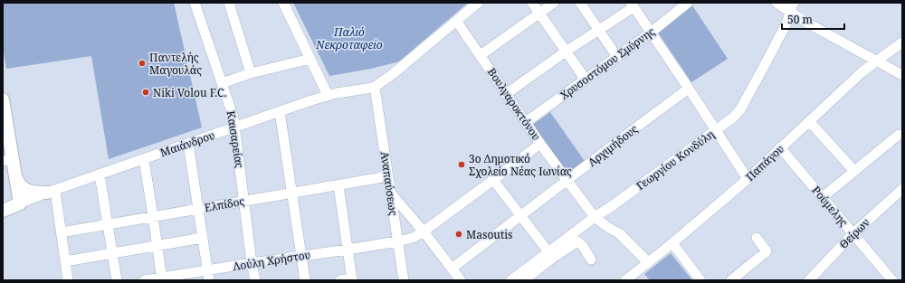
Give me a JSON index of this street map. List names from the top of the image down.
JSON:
{
  "streets": {
    "main road": ["Μαιάνδρου"],
    "street": [
      "Χρυσοστόμου Σμύρνης",
      "Βουλγαροκτόνου",
      "Καισαρείας",
      "Αρχιμήδους",
      "Γεωργίου Κονδύλη",
      "Παπάγου",
      "Αναπαύσεως",
      "Ελπίδος",
      "Ρούμελης",
      "Θείρων",
      "Λούλη Χρήστου"
    ]
  },
  "crossings": [
    ["Χρυσοστόμου Σμύρνης", "Βουλγαροκτόνου"],
    ["Βουλγαροκτόνου", "Αρχιμήδους"],
    ["Βουλγαροκτόνου", "Γεωργίου Κονδύλη"],
    ["Βουλγαροκτόνου", "Παπάγου"],
    ["Καισαρείας", "Μαιάνδρου"],
    ["Καισαρείας", "Ελπίδος"],
    ["Καισαρείας", "Λούλη Χρήστου"],
    ["Μαιάνδρου", "Αναπαύσεως"],
    ["Παπάγου", "Ρούμελης"],
    ["Αναπαύσεως", "Ελπίδος"],
    ["Αναπαύσεως", "Λούλη Χρήστου"],
    ["Ρούμελης", "Θείρων"]
  ],
  "parks": ["Παλιό Νεκροταφείο"],
  "places": [
    "Παντελής Μαγουλάς",
    "Niki Volou F.C.",
    "3ο Δημοτικό Σχολείο Νέας Ιωνίας",
    "Masoutis"
  ],
  "scale_bar": "50 m"
}
